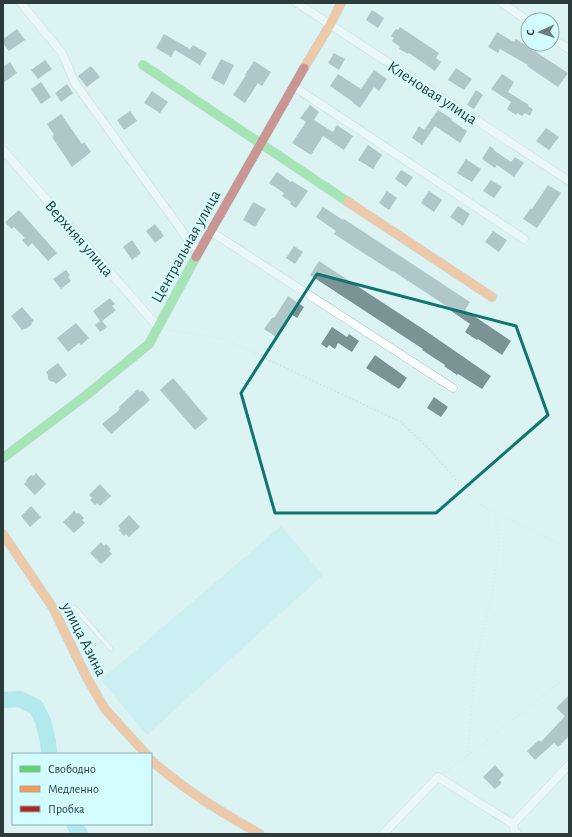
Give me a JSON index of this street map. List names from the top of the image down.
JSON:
{
  "streets": {
    "street": [
      "Кленовая улица",
      "Верхняя улица",
      "Центральная улица",
      "улица Азина"
    ]
  },
  "crossings": [
    ["Кленовая улица", "Центральная улица"],
    ["Верхняя улица", "Центральная улица"]
  ],
  "legend": ["Свободно", "Медленно", "Пробка"],
  "north": "left"
}
